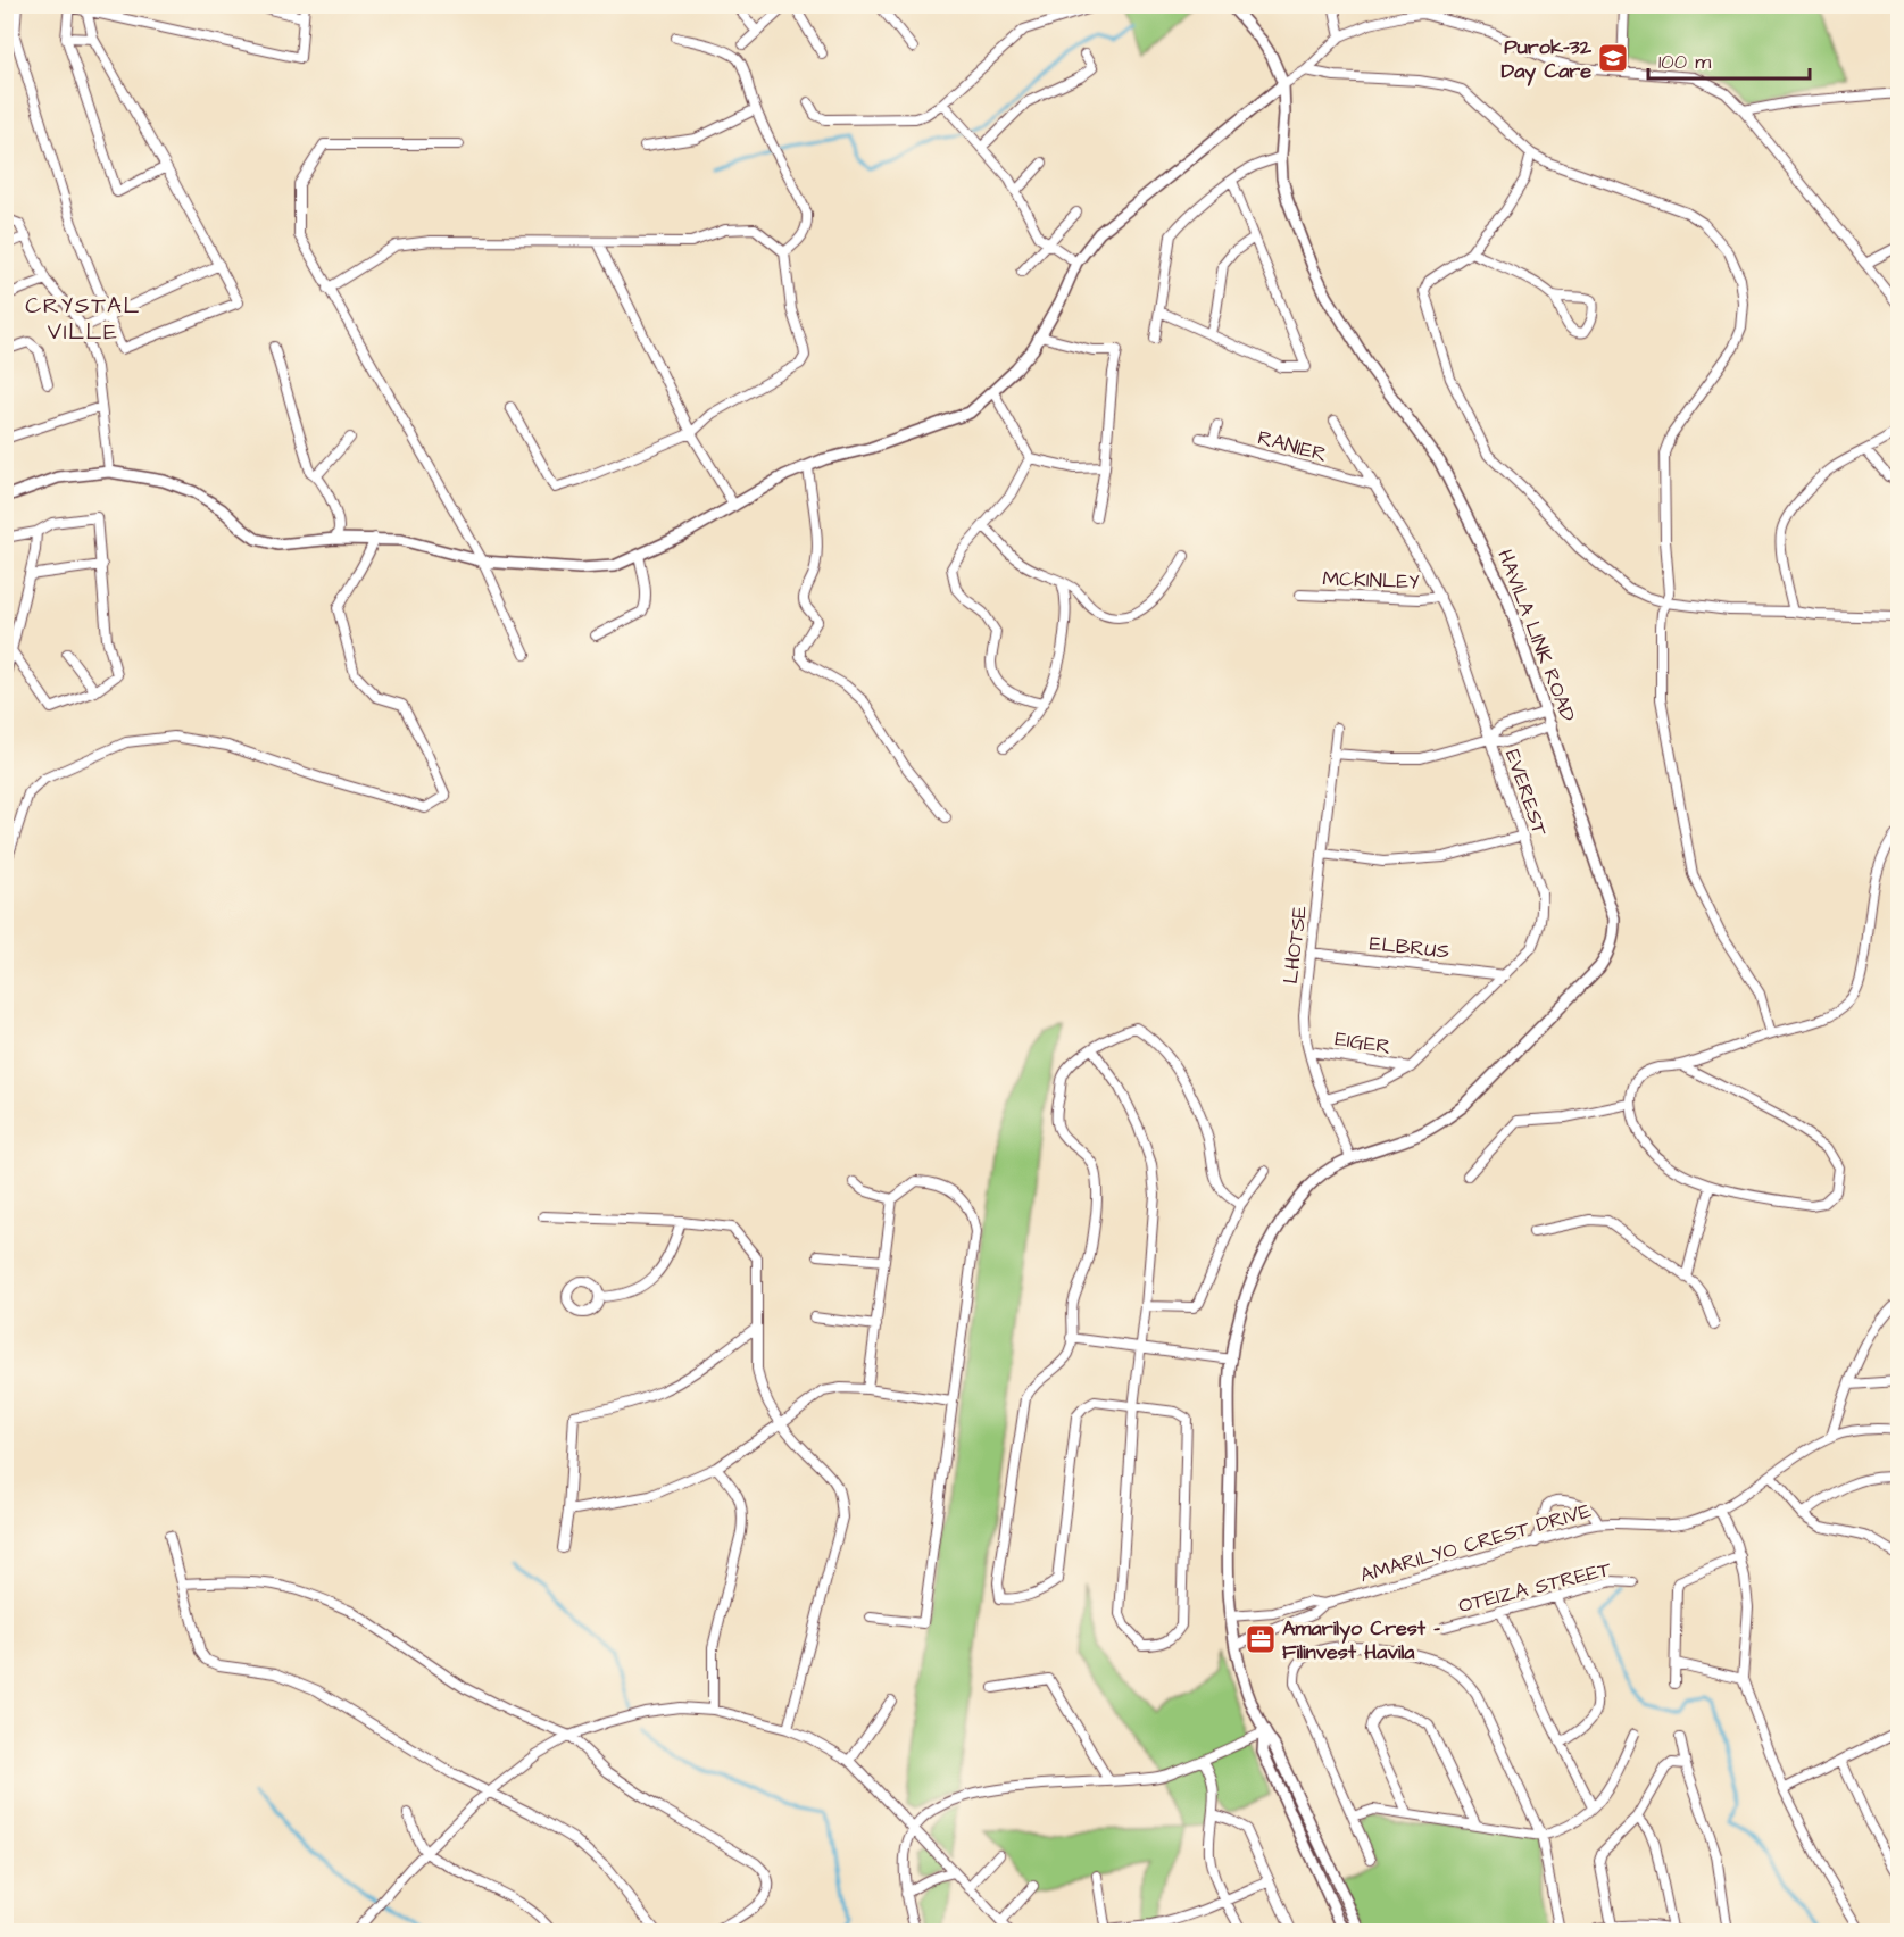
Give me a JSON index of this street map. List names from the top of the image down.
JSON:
{
  "streets": {
    "street": [
      "RANIER",
      "MCKINLEY",
      "HAVILA LINK ROAD",
      "EVEREST",
      "LHOTSE",
      "ELBRUS",
      "EIGER",
      "AMARILYO CREST DRIVE",
      "OTEIZA STREET"
    ]
  },
  "crossings": [
    ["RANIER", "EVEREST"],
    ["MCKINLEY", "EVEREST"],
    ["HAVILA LINK ROAD", "LHOTSE"],
    ["HAVILA LINK ROAD", "AMARILYO CREST DRIVE"],
    ["EVEREST", "LHOTSE"],
    ["EVEREST", "ELBRUS"],
    ["EVEREST", "EIGER"],
    ["LHOTSE", "ELBRUS"],
    ["LHOTSE", "EIGER"]
  ],
  "districts": ["CRYSTAL VILLE"],
  "places": {
    "school or university": ["Purok-32 Day Care"],
    "office": ["Amarilyo Crest - Filinvest Havila"]
  },
  "scale_bar": "100 m"
}
